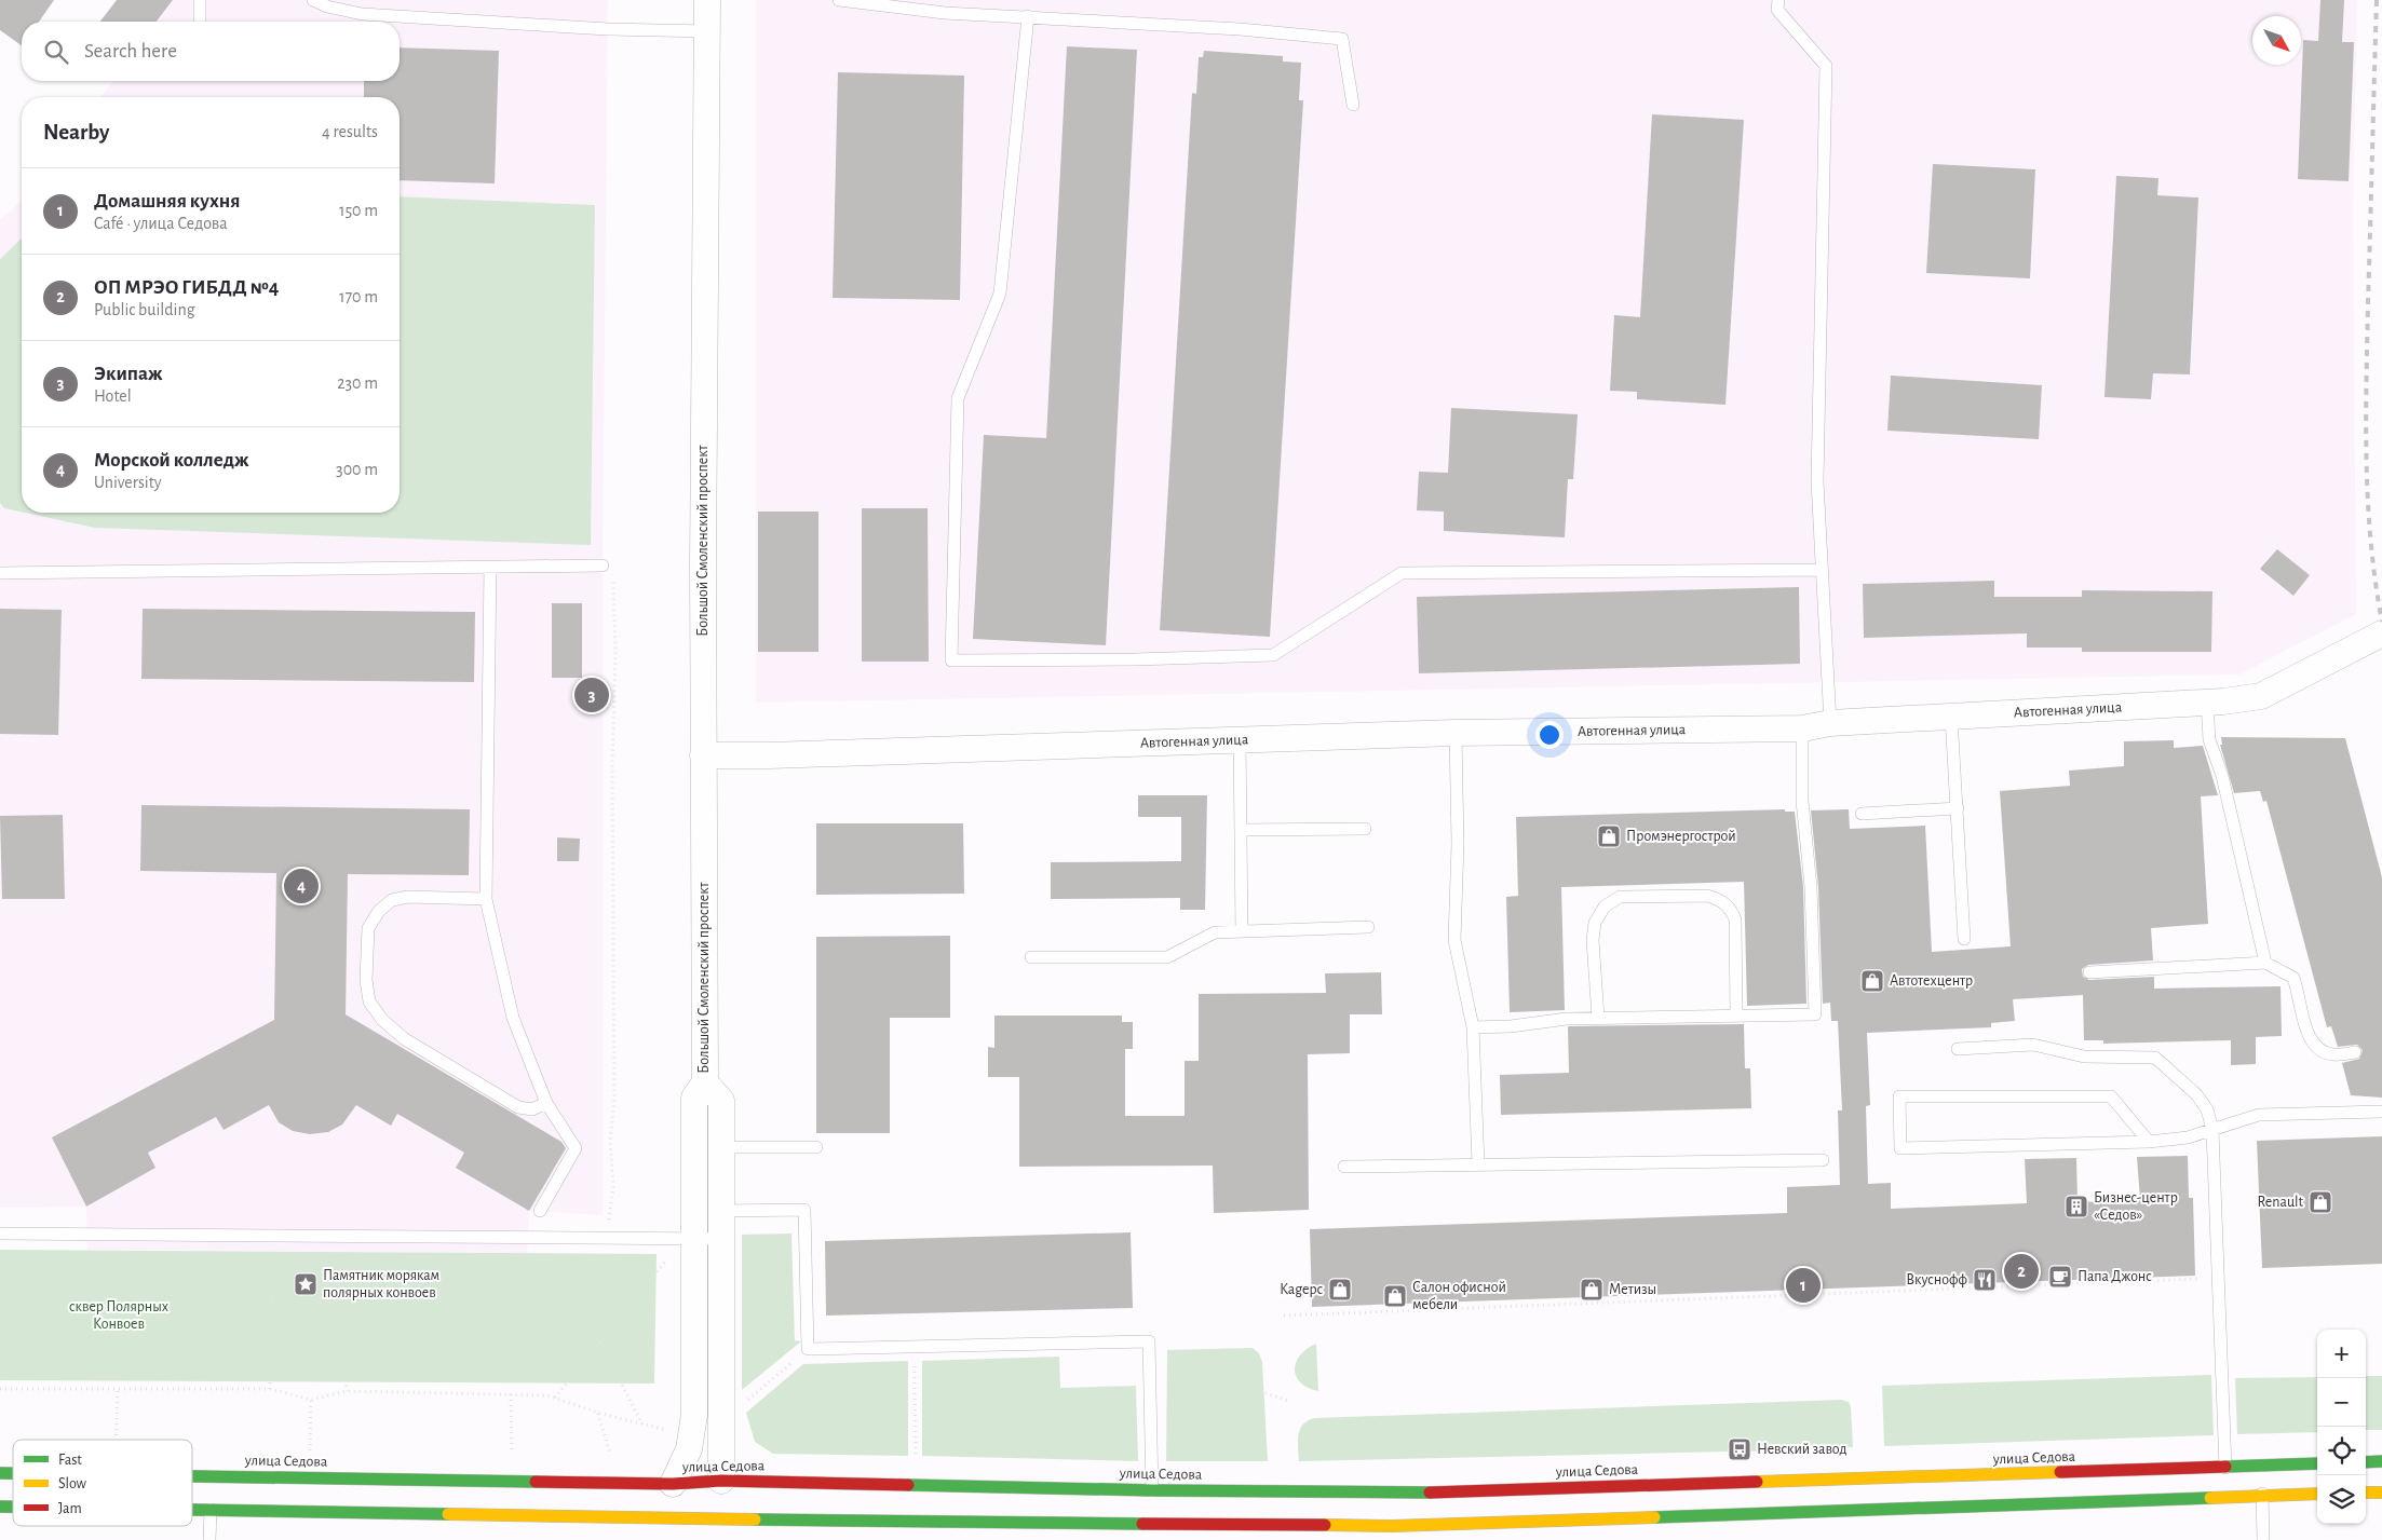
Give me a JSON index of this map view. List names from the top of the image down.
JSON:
{
  "streets": {
    "main road": ["Большой Смоленский проспект", "улица Седова"],
    "street": ["Автогенная улица"]
  },
  "crossings": [
    ["Большой Смоленский проспект", "Автогенная улица"],
    ["Большой Смоленский проспект", "улица Седова"]
  ],
  "parks": ["сквер Полярных Конвоев"],
  "places": {
    "shop": [
      "Промэнергострой",
      "Автотехцентр",
      "Renault",
      "Kagepc",
      "Метизы",
      "Салон офисной мебели"
    ],
    "building": ["Бизнес-центр «Седов»"],
    "cafe": ["Папа Джонс"],
    "restaurant": ["Вкуснофф"],
    "place": ["Памятник морякам полярных конвоев"],
    "bus stop": ["Невский завод"]
  },
  "legend": ["Fast", "Slow", "Jam"],
  "north": "bottom right",
  "page": {
    "search": "Search here",
    "heading": ["Nearby", "4 results"],
    "list": [
      {
        "mark": "1",
        "name": "Домашняя кухня",
        "note": "Café · улица Седова",
        "value": "150 m"
      },
      {
        "mark": "2",
        "name": "ОП МРЭО ГИБДД №4",
        "note": "Public building",
        "value": "170 m"
      },
      {
        "mark": "3",
        "name": "Экипаж",
        "note": "Hotel",
        "value": "230 m"
      },
      {
        "mark": "4",
        "name": "Морской колледж",
        "note": "University",
        "value": "300 m"
      }
    ],
    "pins": [
      "3",
      "4",
      "2",
      "1"
    ],
    "map_buttons": ["+", "−"]
  }
}
